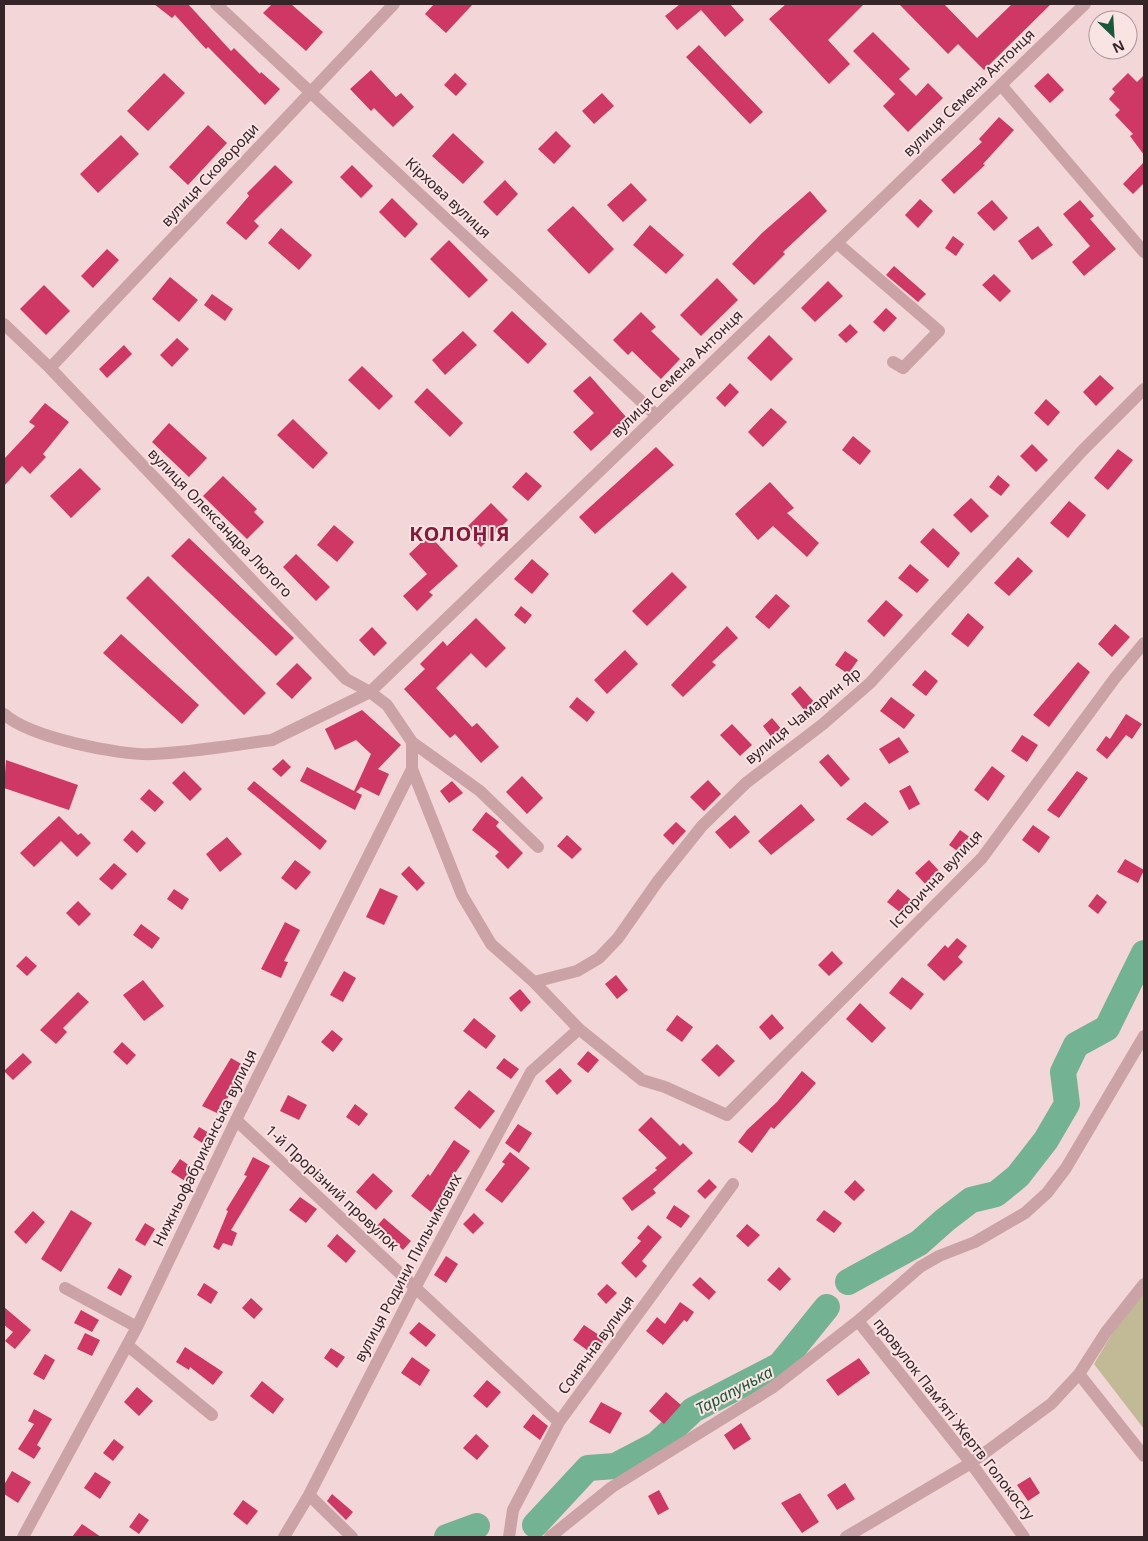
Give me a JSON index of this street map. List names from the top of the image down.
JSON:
{
  "streets": {
    "street": [
      "вулиця Семена Антонця",
      "вулиця Сковороди",
      "Кірхова вулиця",
      "вулиця Олександра Лютого",
      "вулиця Чамарин Яр",
      "Історична вулиця",
      "Нижньофабриканська вулиця",
      "1-й Прорізний провулок",
      "вулиця Родини Пильчикових",
      "Сонячна вулиця",
      "провулок Памʼяті Жертв Голокосту"
    ]
  },
  "crossings": [
    ["вулиця Семена Антонця", "Кірхова вулиця"],
    ["вулиця Семена Антонця", "вулиця Олександра Лютого"],
    ["вулиця Сковороди", "Кірхова вулиця"],
    ["вулиця Сковороди", "вулиця Олександра Лютого"],
    ["Історична вулиця", "вулиця Родини Пильчикових"],
    ["Нижньофабриканська вулиця", "1-й Прорізний провулок"],
    ["1-й Прорізний провулок", "вулиця Родини Пильчикових"],
    ["1-й Прорізний провулок", "Сонячна вулиця"]
  ],
  "districts": ["КОЛОНІЯ"],
  "water": ["Тарапунька"],
  "north": "bottom right"
}
